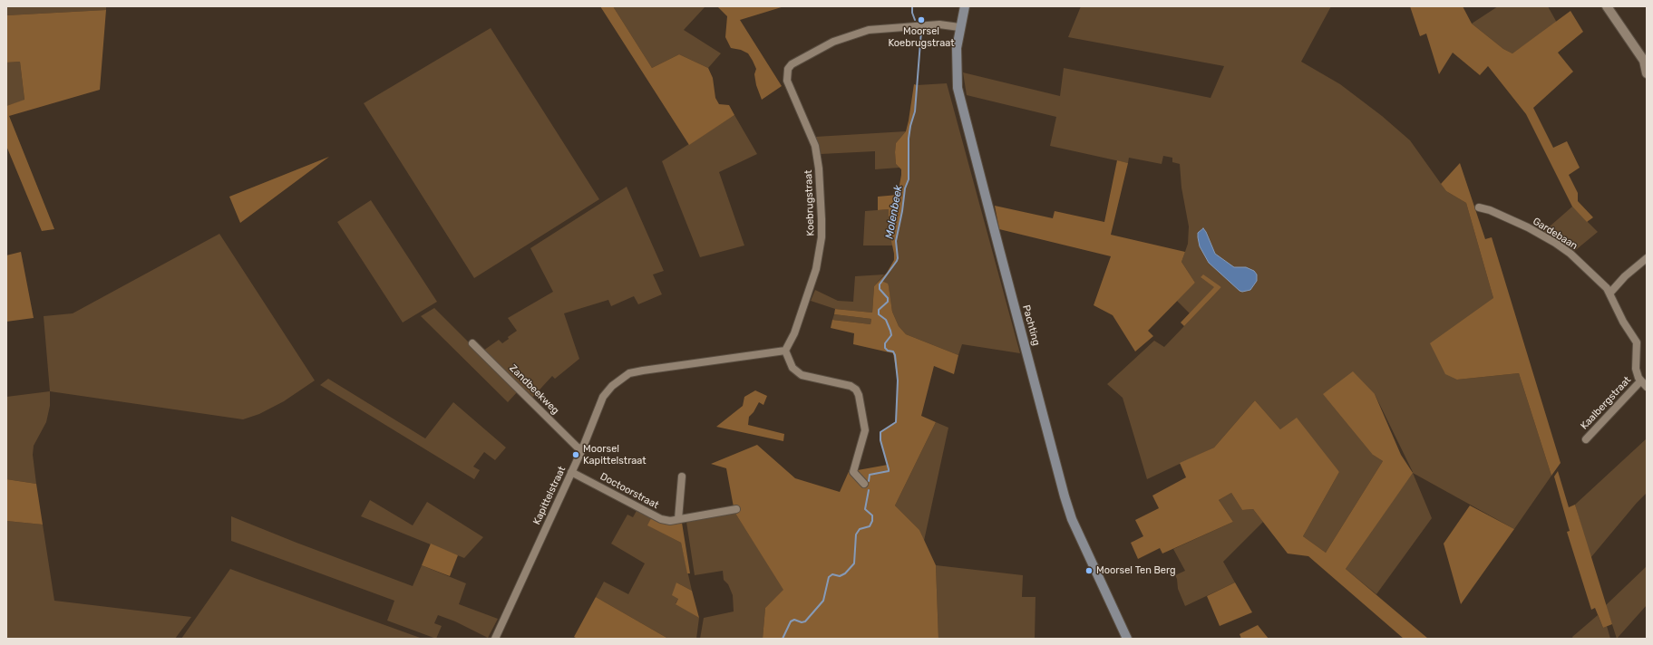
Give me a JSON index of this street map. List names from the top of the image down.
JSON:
{
  "streets": {
    "main road": ["Pachting"],
    "street": [
      "Koebrugstraat",
      "Gardebaan",
      "Zandbeekweg",
      "Kaalbergstraat",
      "Doctoorstraat",
      "Kapittelstraat"
    ]
  },
  "crossings": [
    ["Koebrugstraat", "Pachting"],
    ["Koebrugstraat", "Kapittelstraat"],
    ["Gardebaan", "Kaalbergstraat"],
    ["Zandbeekweg", "Kapittelstraat"],
    ["Doctoorstraat", "Kapittelstraat"]
  ],
  "water": ["Molenbeek"],
  "places": ["Moorsel Koebrugstraat", "Moorsel Kapittelstraat", "Moorsel Ten Berg"]
}
